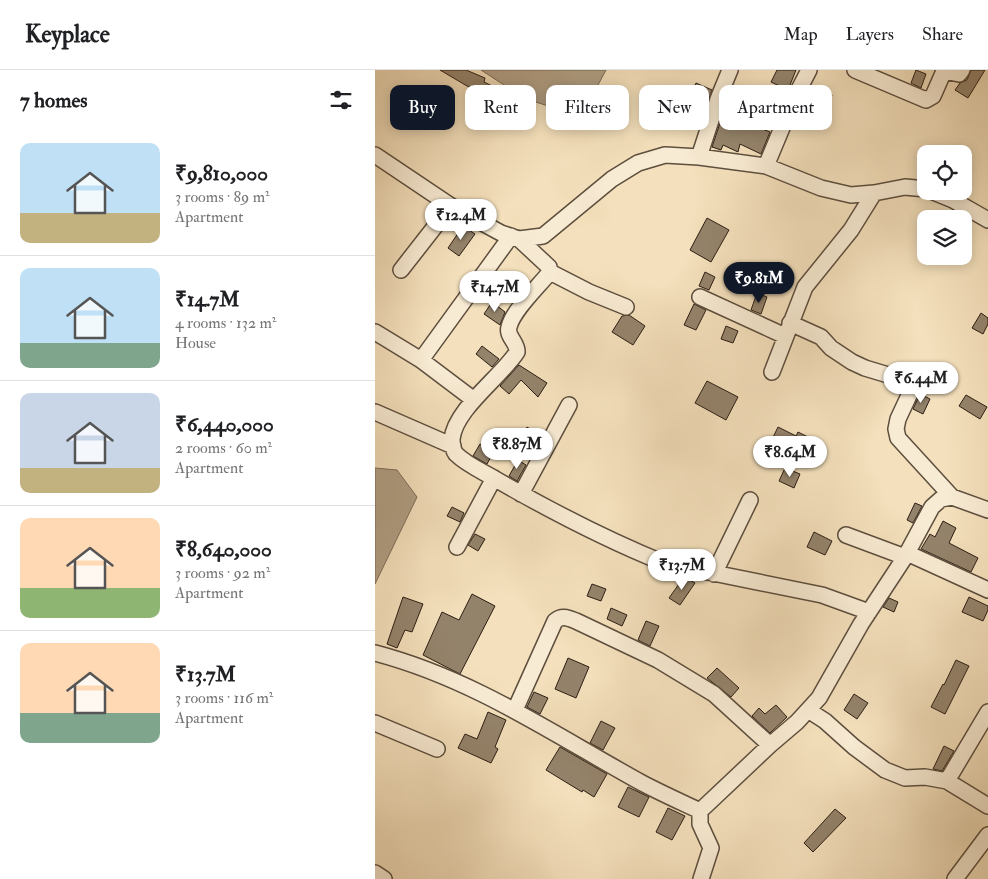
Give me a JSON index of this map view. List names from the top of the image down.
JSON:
{
  "page": {
    "header": "Keyplace",
    "nav": ["Map", "Layers", "Share"],
    "heading": "7 homes",
    "chip": [
      "Buy",
      "Rent",
      "Filters",
      "New",
      "Apartment"
    ],
    "list": [
      {
        "name": "₹9,810,000",
        "note": "3 rooms · 89 m² · Apartment"
      },
      {
        "name": "₹14.7M",
        "note": "4 rooms · 132 m² · House"
      },
      {
        "name": "₹6,440,000",
        "note": "2 rooms · 60 m² · Apartment"
      },
      {
        "name": "₹8,640,000",
        "note": "3 rooms · 92 m² · Apartment"
      },
      {
        "name": "₹13.7M",
        "note": "3 rooms · 116 m² · Apartment"
      }
    ],
    "price": [
      "₹12.4M",
      "₹9.81M",
      "₹14.7M",
      "₹6.44M",
      "₹8.87M",
      "₹8.64M",
      "₹13.7M"
    ]
  }
}
